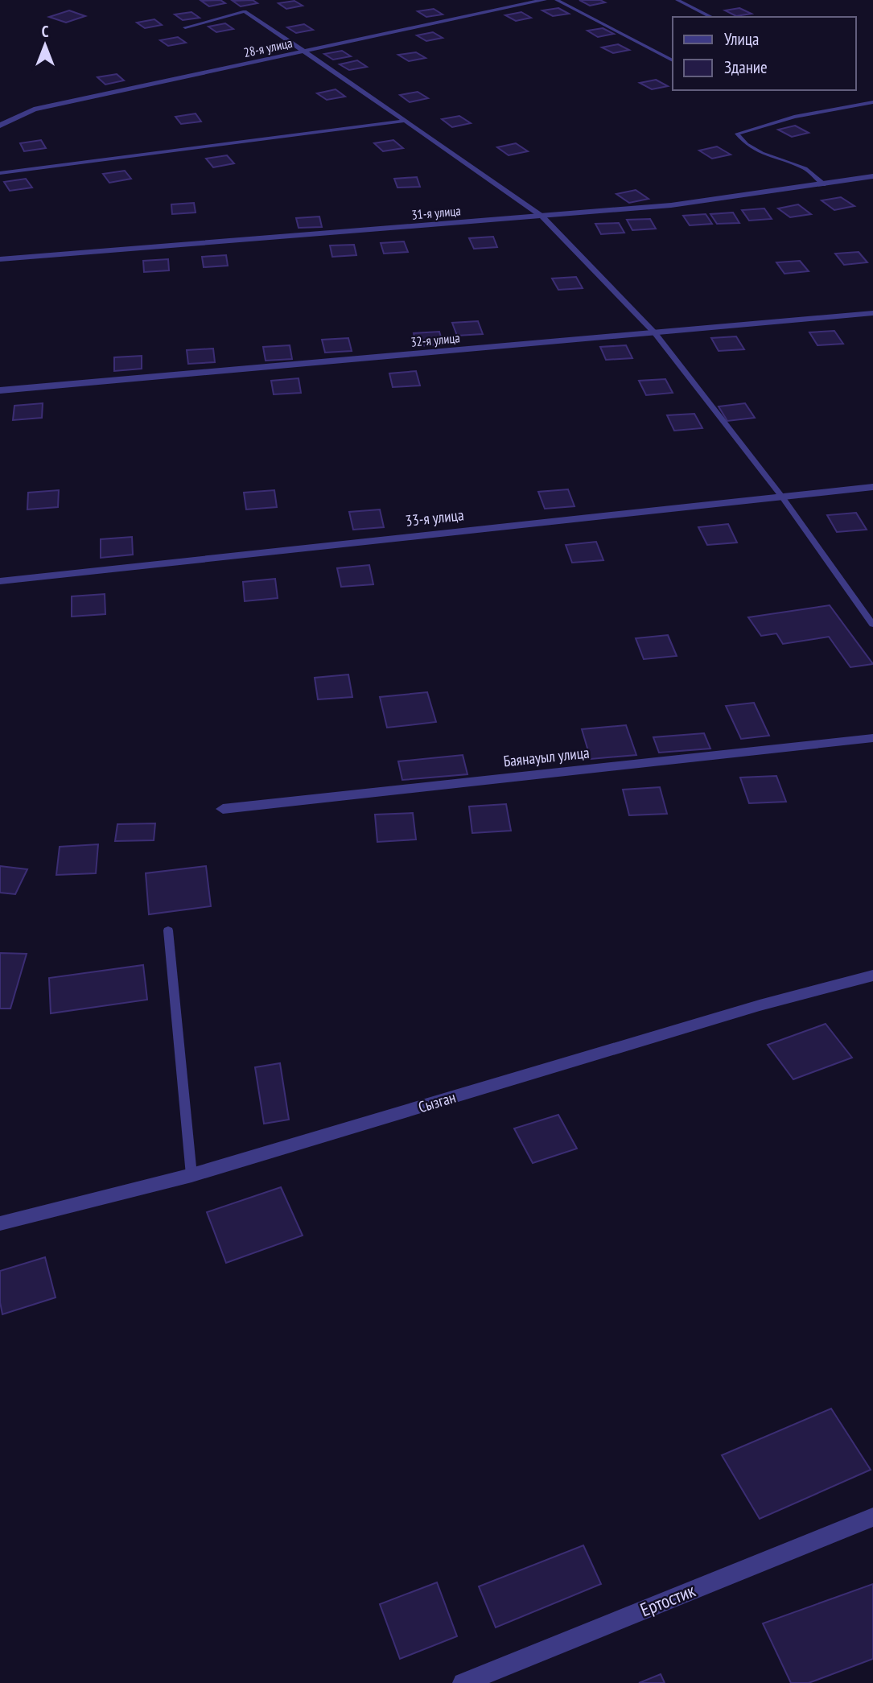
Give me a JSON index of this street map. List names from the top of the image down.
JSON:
{
  "streets": {
    "street": [
      "28-я улица",
      "31-я улица",
      "32-я улица",
      "33-я улица",
      "Баянауыл улица",
      "Сызган",
      "Ертостик"
    ]
  },
  "legend": ["Улица", "Здание"],
  "north": "top"
}
